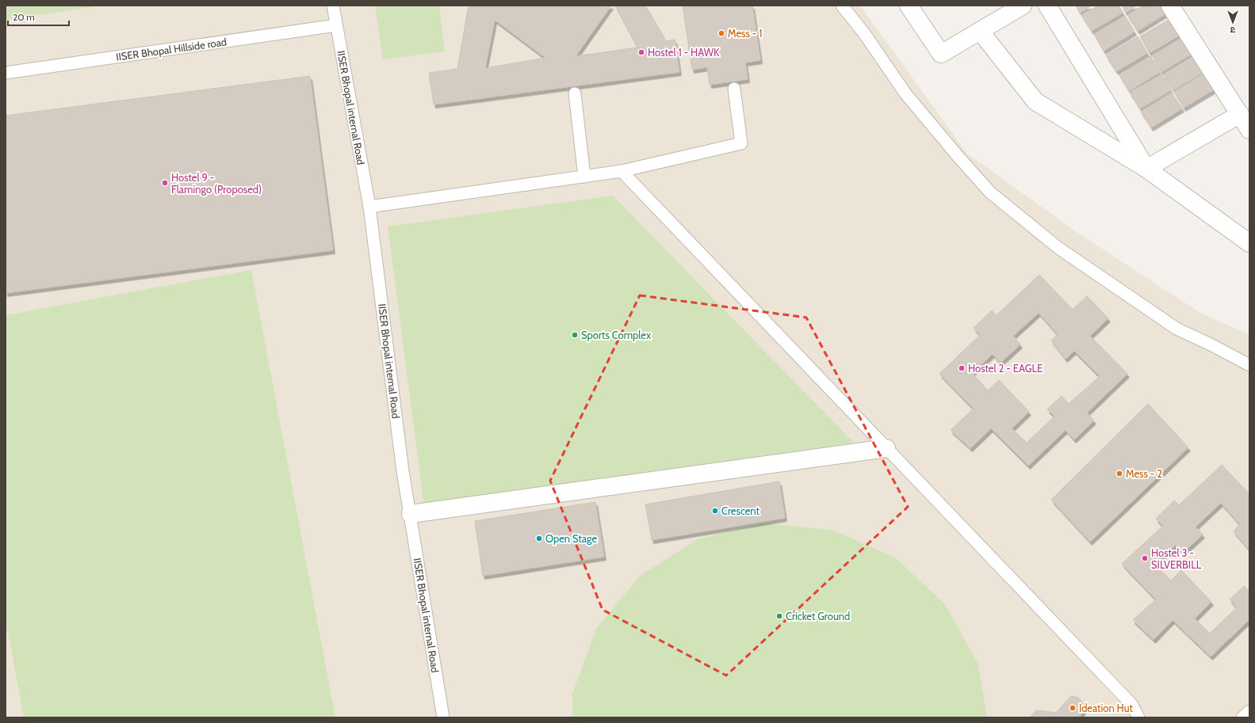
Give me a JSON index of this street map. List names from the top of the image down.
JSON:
{
  "streets": {
    "lane": ["IISER Bhopal Hillside road", "IISER Bhopal internal Road"]
  },
  "crossings": [
    ["IISER Bhopal Hillside road", "IISER Bhopal internal Road"]
  ],
  "places": [
    "Mess - 1",
    "Hostel 1 - HAWK",
    "Hostel 9 - Flamingo (Proposed)",
    "Sports Complex",
    "Hostel 2 - EAGLE",
    "Mess - 2",
    "Crescent",
    "Open Stage",
    "Hostel 3 - SILVERBILL",
    "Cricket Ground",
    "Ideation Hut"
  ],
  "scale_bar": "20 m",
  "north": "bottom"
}
